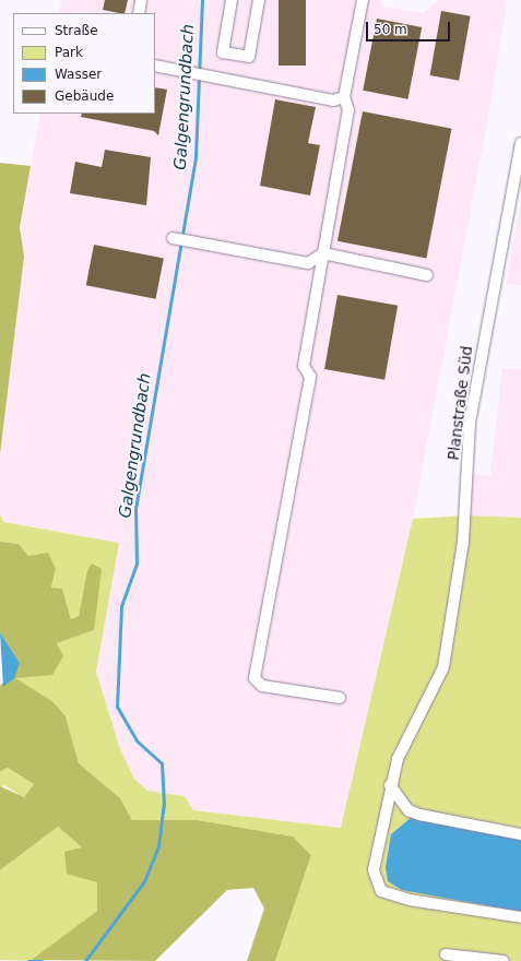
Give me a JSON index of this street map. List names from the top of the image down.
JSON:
{
  "streets": {
    "street": ["Planstraße Süd"]
  },
  "water": ["Galgengrundbach"],
  "legend": [
    "Straße",
    "Park",
    "Wasser",
    "Gebäude"
  ],
  "scale_bar": "50 m"
}
